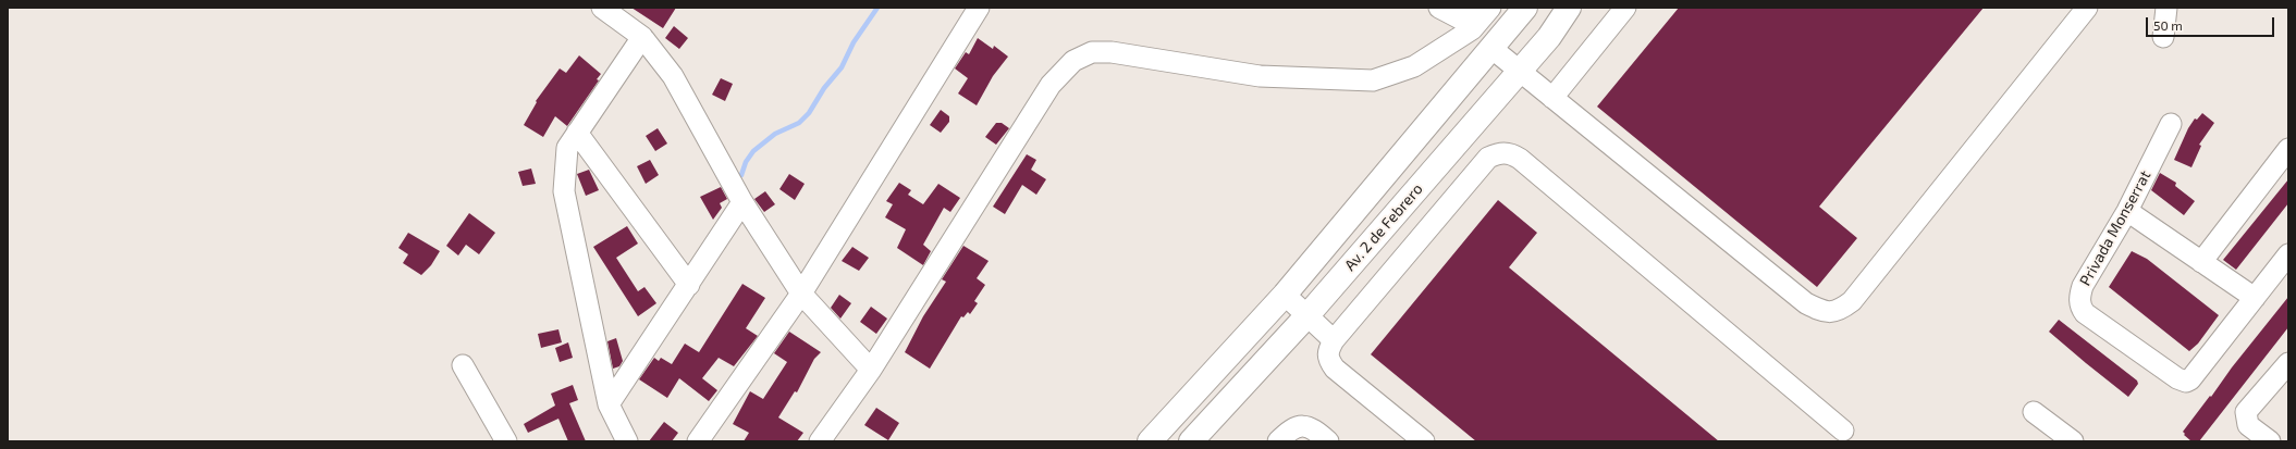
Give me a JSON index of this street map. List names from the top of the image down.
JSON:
{
  "streets": {
    "main road": ["Av. 2 de Febrero"],
    "street": ["Privada Monserrat"]
  },
  "scale_bar": "50 m"
}
